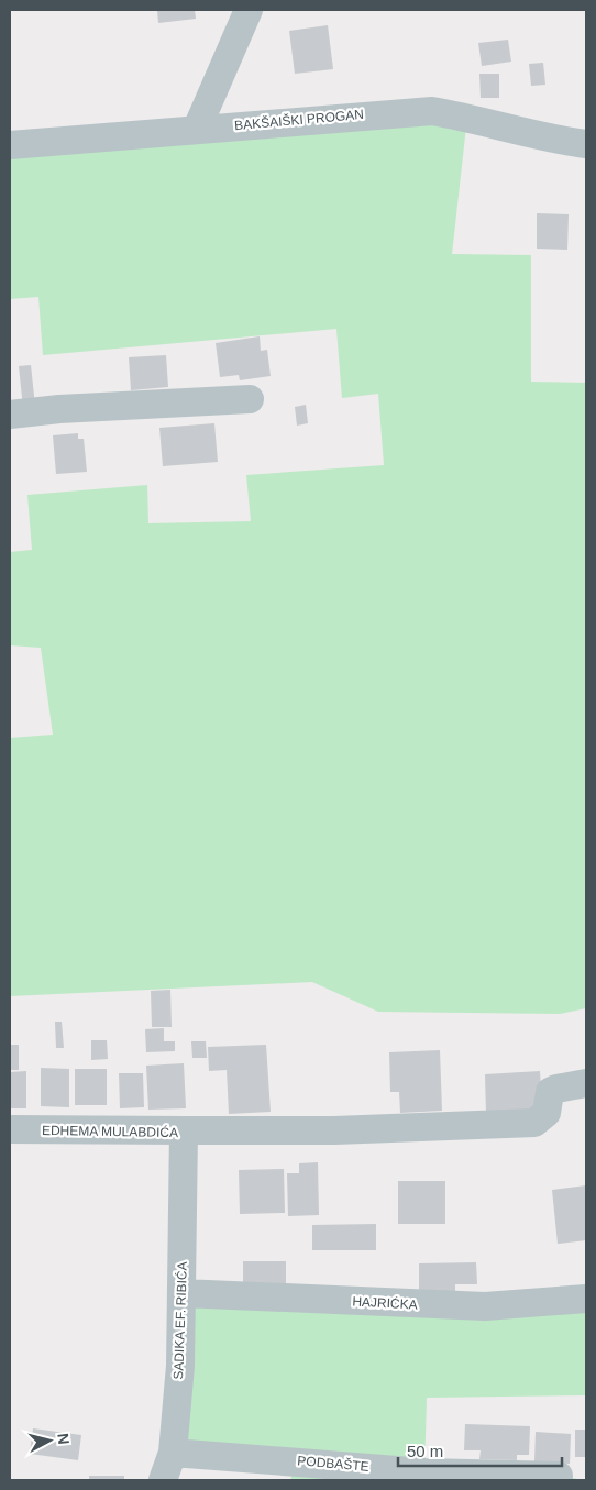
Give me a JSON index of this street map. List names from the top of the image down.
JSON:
{
  "streets": {
    "street": [
      "BAKŠAIŠKI PROGAN",
      "EDHEMA MULABDIĆA",
      "HAJRIĆKA",
      "SADIKA EF. RIBIĆA",
      "PODBAŠTE"
    ]
  },
  "crossings": [
    ["EDHEMA MULABDIĆA", "SADIKA EF. RIBIĆA"],
    ["HAJRIĆKA", "SADIKA EF. RIBIĆA"],
    ["SADIKA EF. RIBIĆA", "PODBAŠTE"]
  ],
  "scale_bar": "50 m",
  "north": "right"
}
